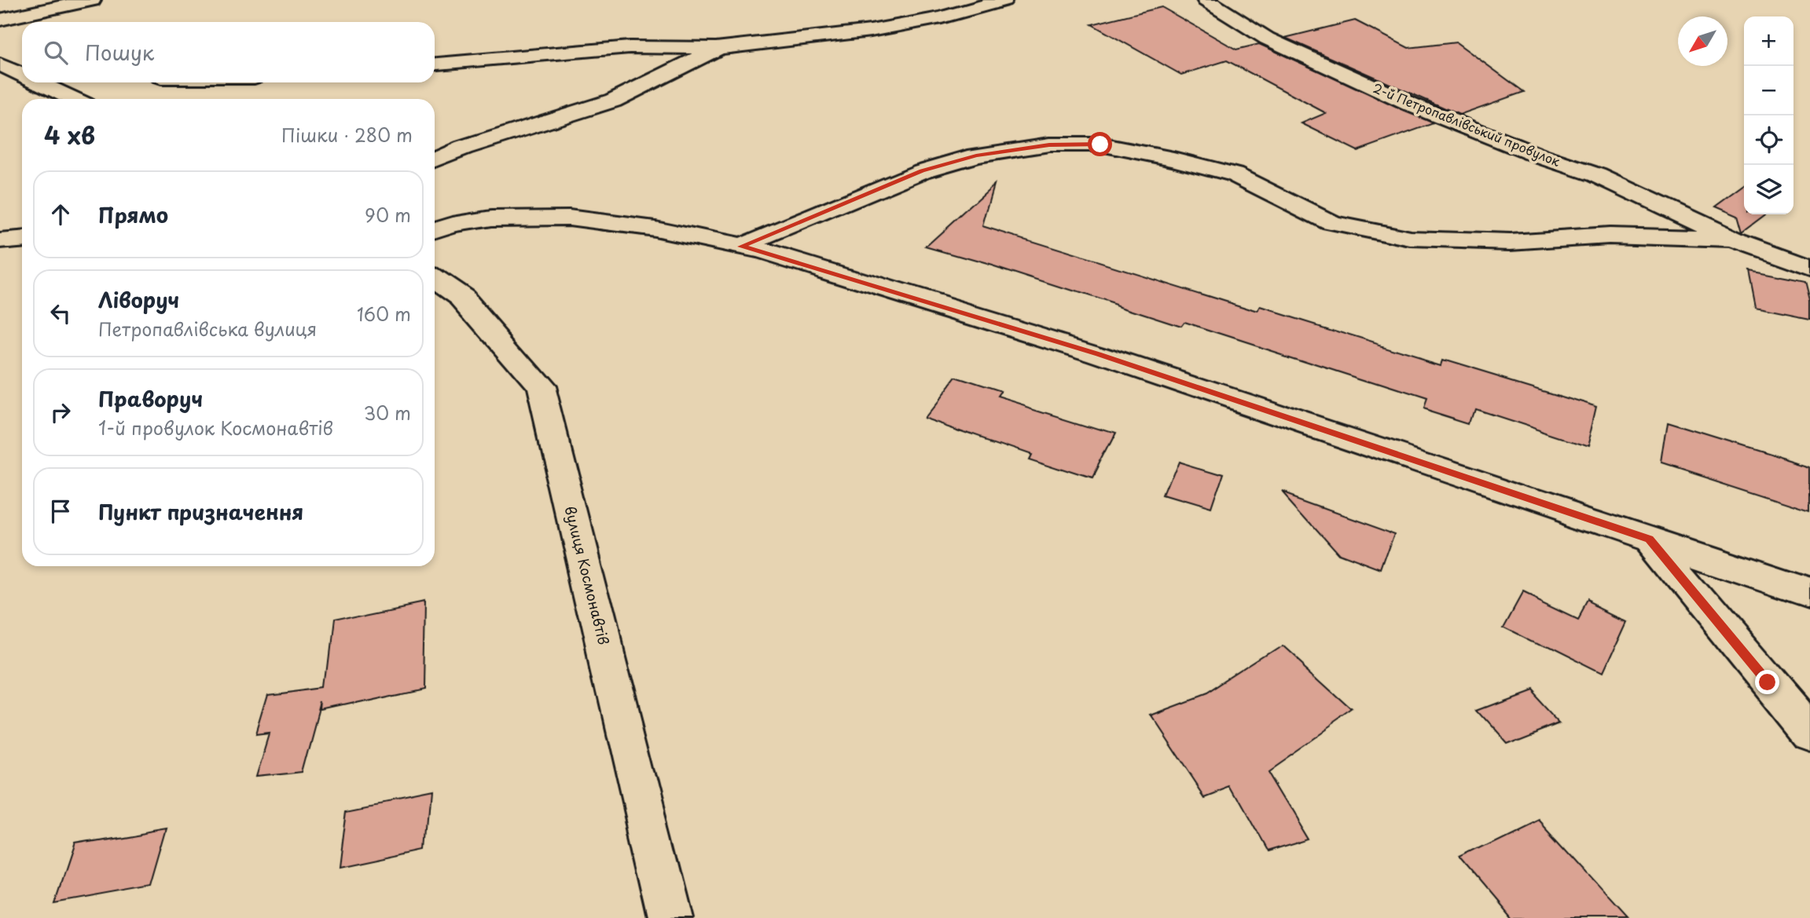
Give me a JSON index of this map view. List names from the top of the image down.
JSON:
{
  "streets": {
    "street": ["2-й Петропавлівський провулок", "вулиця Космонавтів"]
  },
  "north": "bottom left",
  "page": {
    "map_buttons": ["+", "−"],
    "search": "Пошук",
    "heading": ["4 хв", "Пішки · 280 m"],
    "list": [
      ["Прямо", "90 m"],
      ["Ліворуч", "Петропавлівська вулиця", "160 m"],
      ["Праворуч", "1-й провулок Космонавтів", "30 m"],
      "Пункт призначення"
    ]
  }
}
